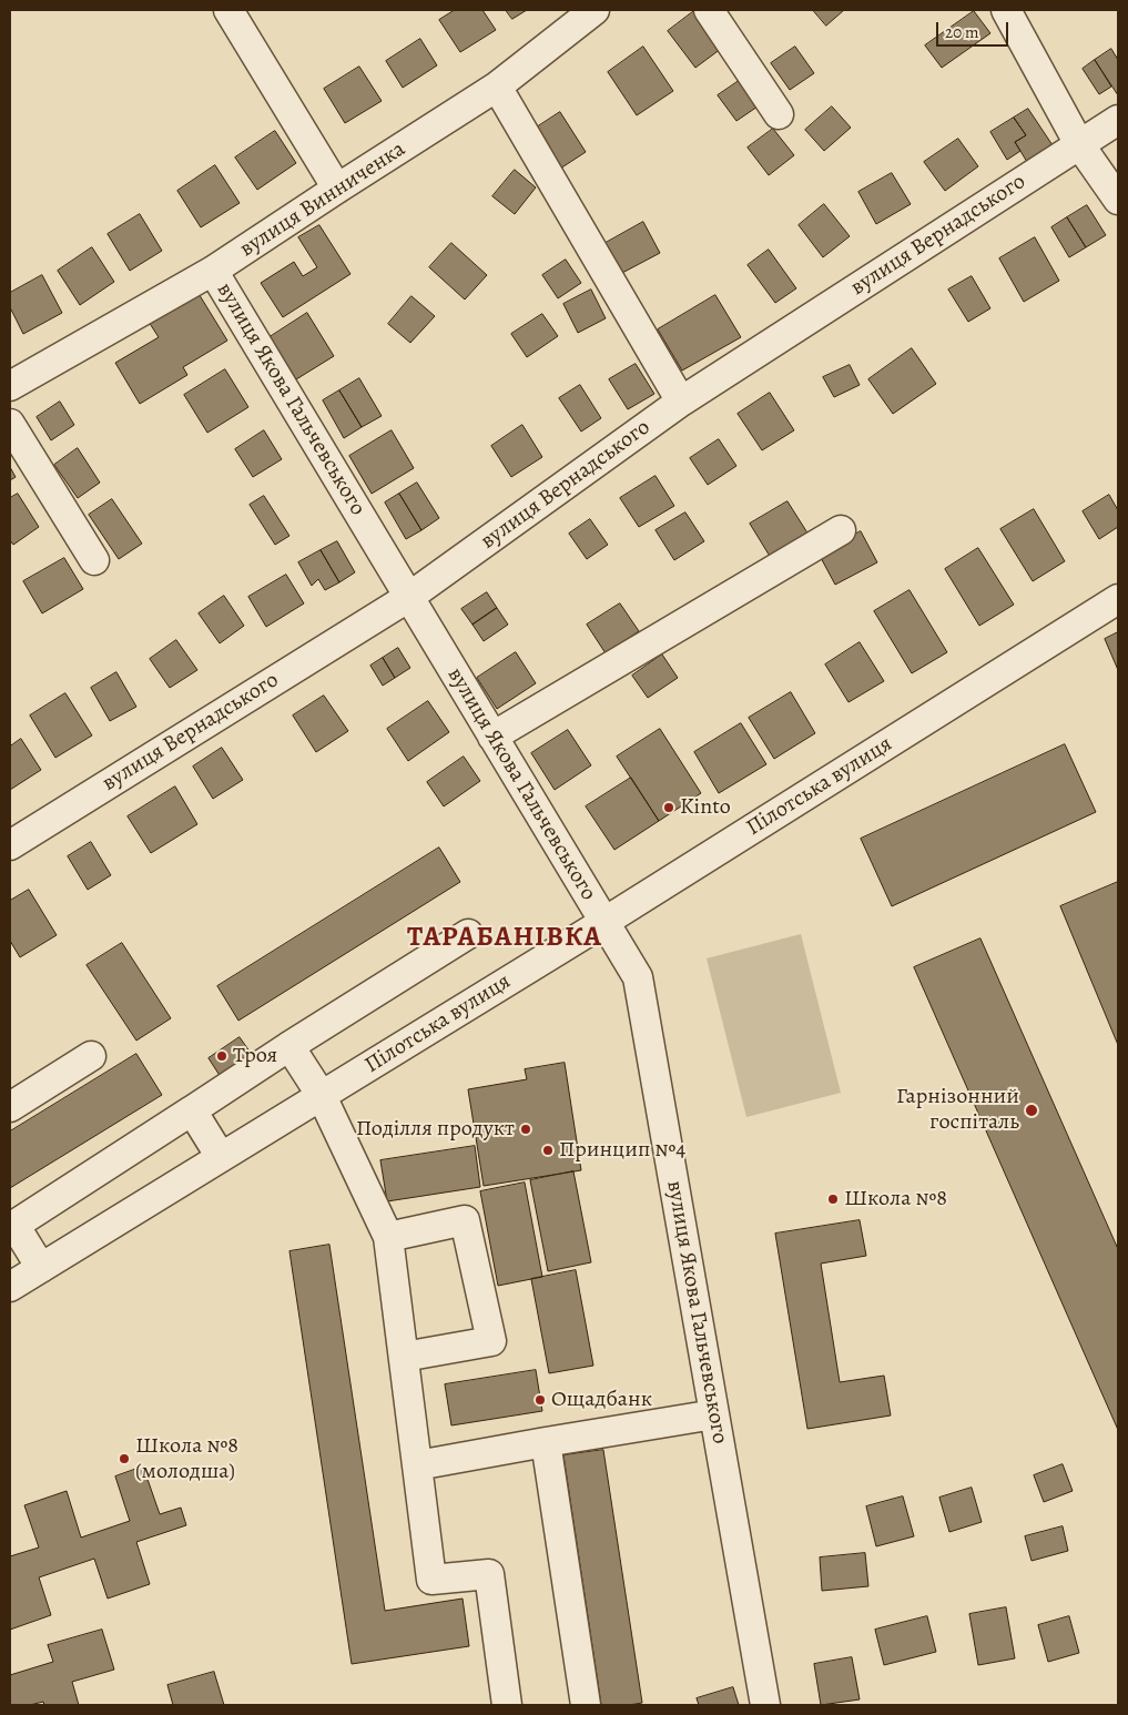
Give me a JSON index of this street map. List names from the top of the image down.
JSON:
{
  "streets": {
    "street": [
      "вулиця Винниченка",
      "вулиця Вернадського",
      "вулиця Якова Гальчевського",
      "Пілотська вулиця"
    ]
  },
  "crossings": [
    ["вулиця Винниченка", "вулиця Якова Гальчевського"],
    ["вулиця Вернадського", "вулиця Якова Гальчевського"],
    ["вулиця Якова Гальчевського", "Пілотська вулиця"]
  ],
  "districts": ["ТАРАБАНІВКА"],
  "places": [
    "Kinto",
    "Троя",
    "Гарнізонний госпіталь",
    "Поділля продукт",
    "Принцип №4",
    "Школа №8",
    "Ощадбанк",
    "Школа №8 (молодша)"
  ],
  "scale_bar": "20 m"
}
